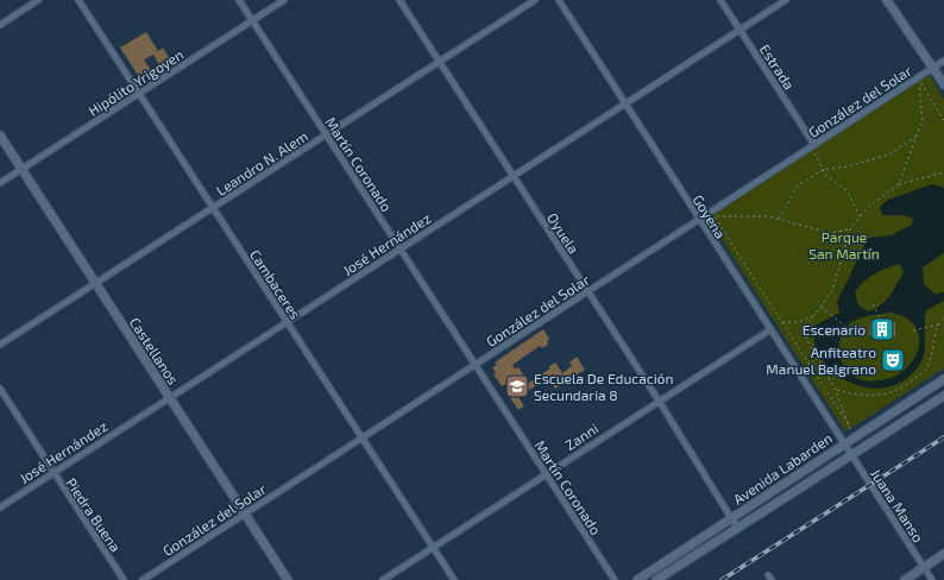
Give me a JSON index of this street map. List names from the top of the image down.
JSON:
{
  "streets": {
    "street": [
      "Estrada",
      "Hipólito Yrigoyen",
      "González del Solar",
      "Leandro N. Alem",
      "Martín Coronado",
      "Goyena",
      "Oyuela",
      "José Hernández",
      "Cambaceres",
      "Castellanos",
      "Zanni",
      "Avenida Labarden",
      "Juana Manso",
      "Piedra Buena"
    ]
  },
  "crossings": [
    ["Estrada", "González del Solar"],
    ["Estrada", "José Hernández"],
    ["Hipólito Yrigoyen", "Martín Coronado"],
    ["Hipólito Yrigoyen", "Cambaceres"],
    ["Hipólito Yrigoyen", "Castellanos"],
    ["González del Solar", "Martín Coronado"],
    ["González del Solar", "Goyena"],
    ["González del Solar", "Oyuela"],
    ["González del Solar", "Cambaceres"],
    ["González del Solar", "Castellanos"],
    ["Leandro N. Alem", "Martín Coronado"],
    ["Leandro N. Alem", "Oyuela"],
    ["Leandro N. Alem", "Cambaceres"],
    ["Leandro N. Alem", "Castellanos"],
    ["Martín Coronado", "José Hernández"],
    ["Martín Coronado", "Zanni"],
    ["Goyena", "José Hernández"],
    ["Goyena", "Zanni"],
    ["Goyena", "Avenida Labarden"],
    ["Goyena", "Juana Manso"],
    ["Oyuela", "José Hernández"],
    ["Oyuela", "Zanni"],
    ["Oyuela", "Avenida Labarden"],
    ["José Hernández", "Cambaceres"],
    ["José Hernández", "Castellanos"],
    ["José Hernández", "Piedra Buena"],
    ["Cambaceres", "Zanni"],
    ["Avenida Labarden", "Juana Manso"]
  ],
  "parks": ["Parque San Martín"],
  "places": {
    "building": ["Escenario"],
    "theatre": ["Anfiteatro Manuel Belgrano"],
    "school or university": ["Escuela De Educación Secundaria 8"]
  }
}
